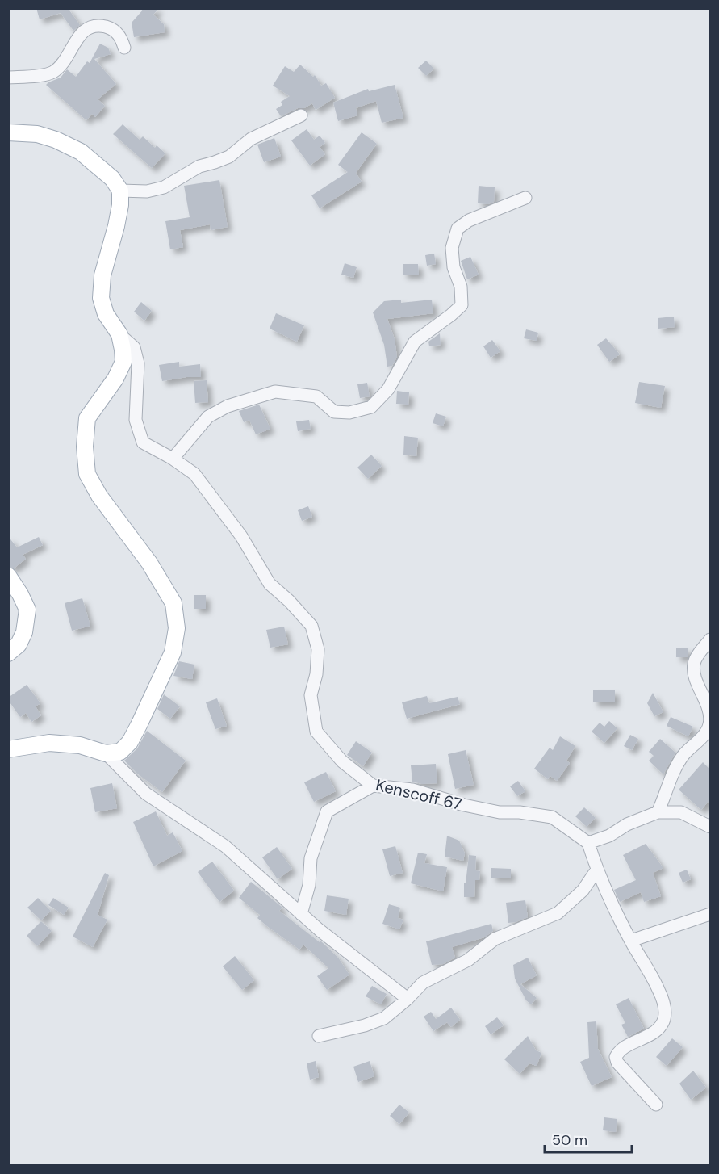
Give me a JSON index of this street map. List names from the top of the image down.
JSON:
{
  "streets": {
    "street": ["Kenscoff 67"]
  },
  "scale_bar": "50 m"
}
